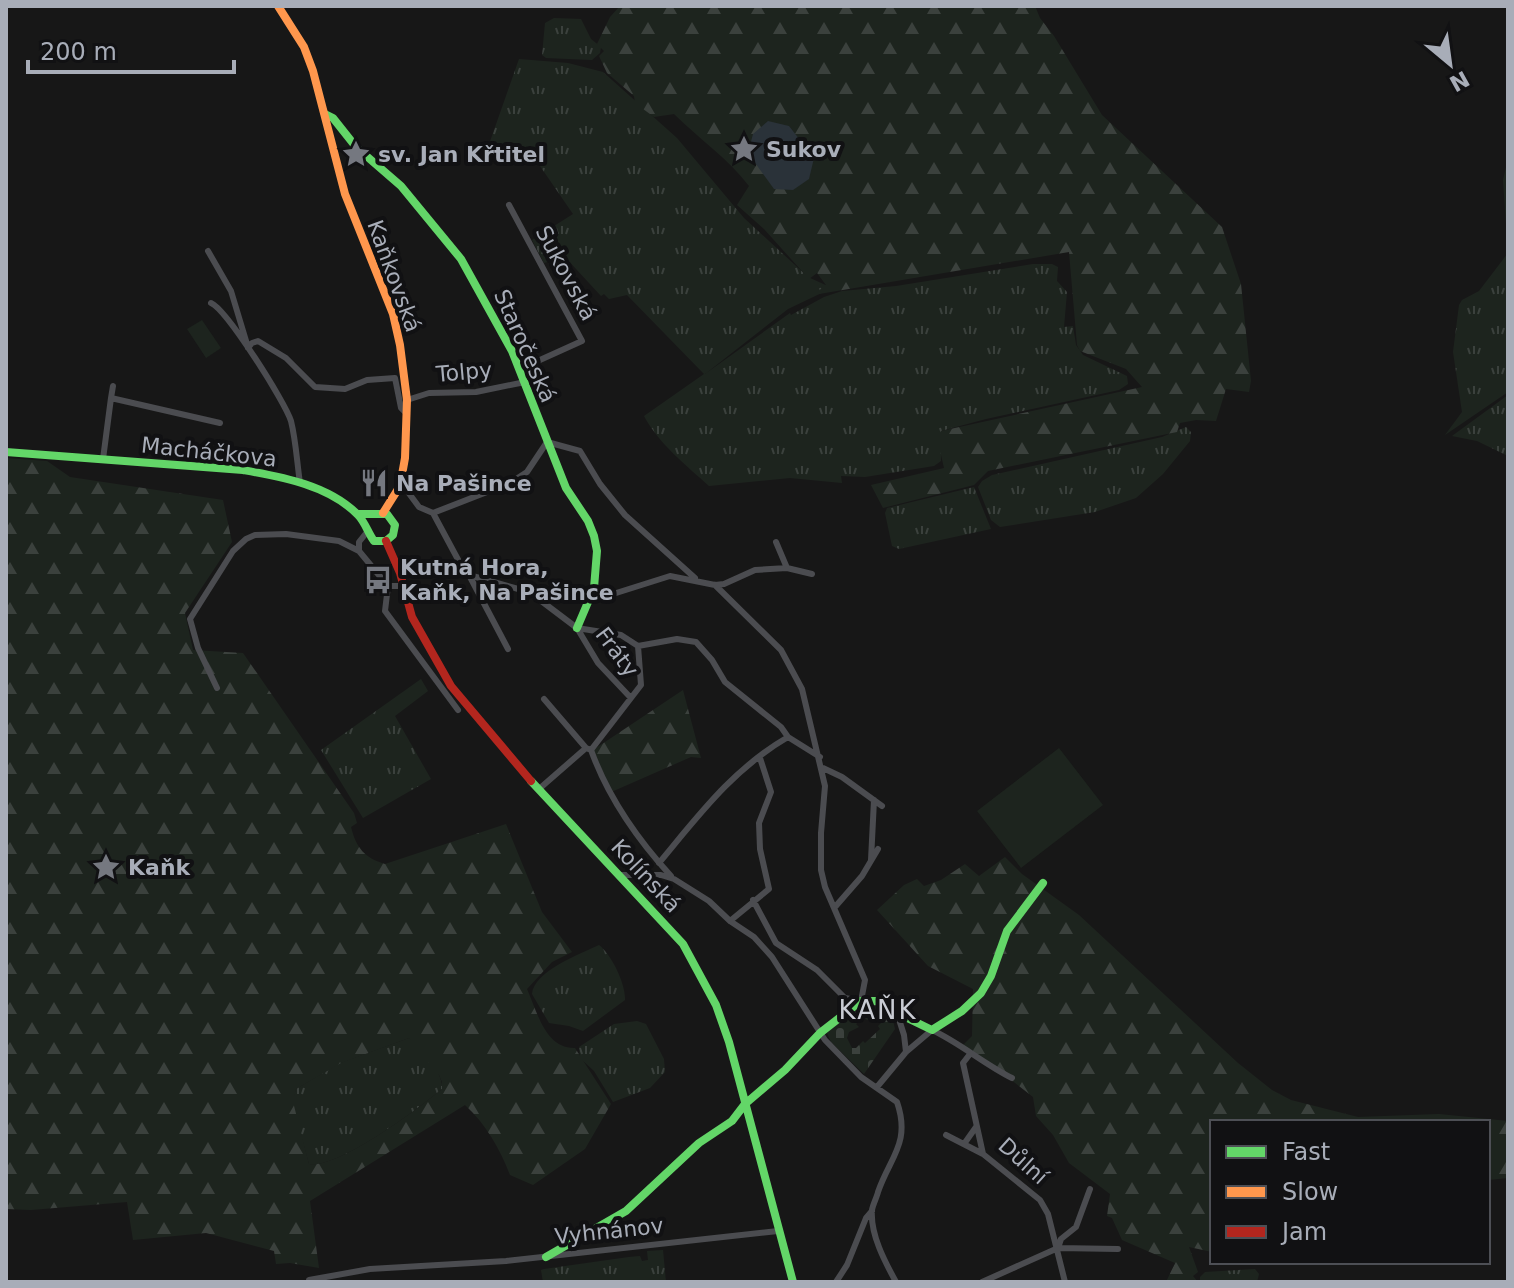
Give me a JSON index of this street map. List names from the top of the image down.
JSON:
{
  "streets": {
    "street": [
      "Sukovská",
      "Kaňkovská",
      "Staročeská",
      "Tolpy",
      "Macháčkova",
      "Fráty",
      "Kolínská",
      "Důlní",
      "Vyhnánov"
    ]
  },
  "crossings": [
    ["Sukovská", "Staročeská"],
    ["Kaňkovská", "Staročeská"],
    ["Kaňkovská", "Tolpy"],
    ["Kaňkovská", "Kolínská"],
    ["Staročeská", "Tolpy"],
    ["Staročeská", "Fráty"],
    ["Fráty", "Kolínská"],
    ["Kolínská", "Vyhnánov"]
  ],
  "districts": ["KAŇK"],
  "places": {
    "place": ["Sukov", "sv. Jan Křtitel", "Kaňk"],
    "restaurant": ["Na Pašince"],
    "bus stop": ["Kutná Hora, Kaňk, Na Pašince"]
  },
  "legend": ["Fast", "Slow", "Jam"],
  "scale_bar": "200 m",
  "north": "bottom right"
}
